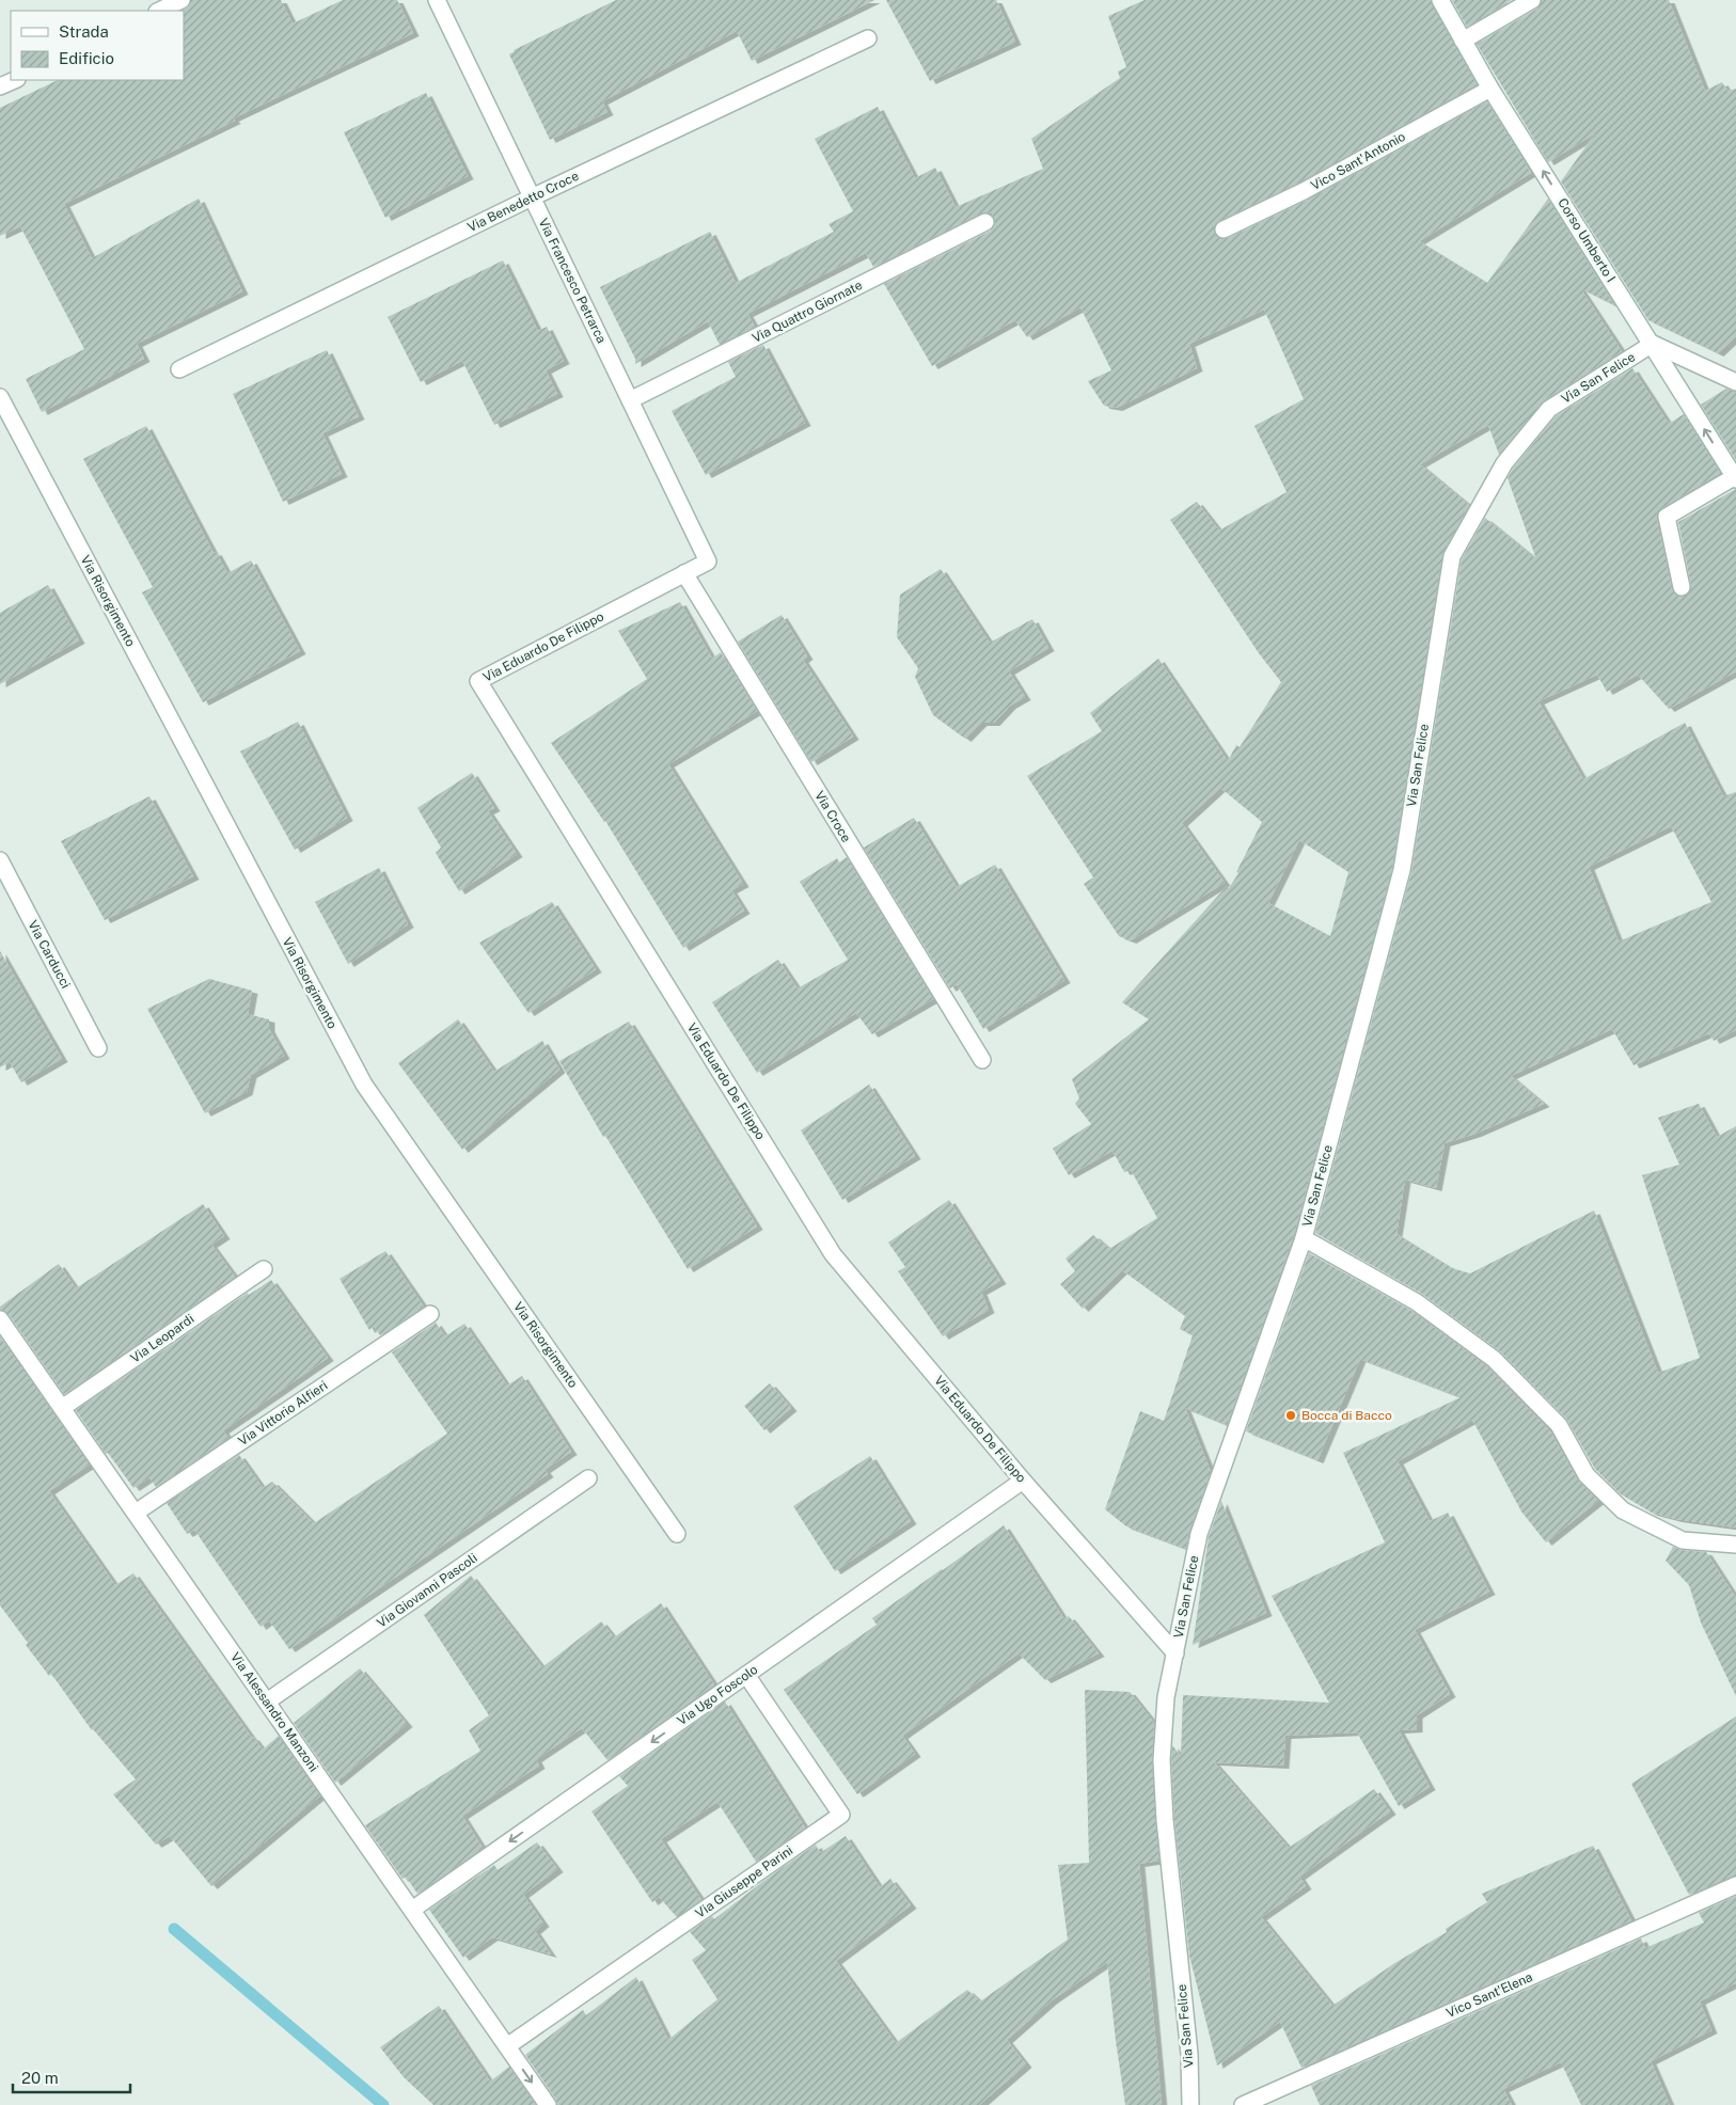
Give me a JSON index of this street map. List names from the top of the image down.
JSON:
{
  "streets": {
    "street": [
      "Vico Sant'Antonio",
      "Via Benedetto Croce",
      "Corso Umberto I",
      "Via Francesco Petrarca",
      "Via Quattro Giornate",
      "Via San Felice",
      "Via Risorgimento",
      "Via Eduardo De Filippo",
      "Via Croce",
      "Via Carducci",
      "Via Leopardi",
      "Via Vittorio Alfieri",
      "Via Giovanni Pascoli",
      "Via Ugo Foscolo",
      "Via Alessandro Manzoni",
      "Via Giuseppe Parini",
      "Vico Sant'Elena"
    ]
  },
  "crossings": [
    ["Vico Sant'Antonio", "Corso Umberto I"],
    ["Via Benedetto Croce", "Via Francesco Petrarca"],
    ["Corso Umberto I", "Via San Felice"],
    ["Via Francesco Petrarca", "Via Quattro Giornate"],
    ["Via Francesco Petrarca", "Via Eduardo De Filippo"],
    ["Via San Felice", "Via Eduardo De Filippo"],
    ["Via Eduardo De Filippo", "Via Croce"],
    ["Via Eduardo De Filippo", "Via Ugo Foscolo"],
    ["Via Leopardi", "Via Alessandro Manzoni"],
    ["Via Vittorio Alfieri", "Via Alessandro Manzoni"],
    ["Via Giovanni Pascoli", "Via Alessandro Manzoni"],
    ["Via Ugo Foscolo", "Via Alessandro Manzoni"],
    ["Via Ugo Foscolo", "Via Giuseppe Parini"],
    ["Via Alessandro Manzoni", "Via Giuseppe Parini"]
  ],
  "one_way": ["Corso Umberto I", "Via Ugo Foscolo"],
  "places": ["Bocca di Bacco"],
  "legend": ["Strada", "Edificio"],
  "scale_bar": "20 m"
}
